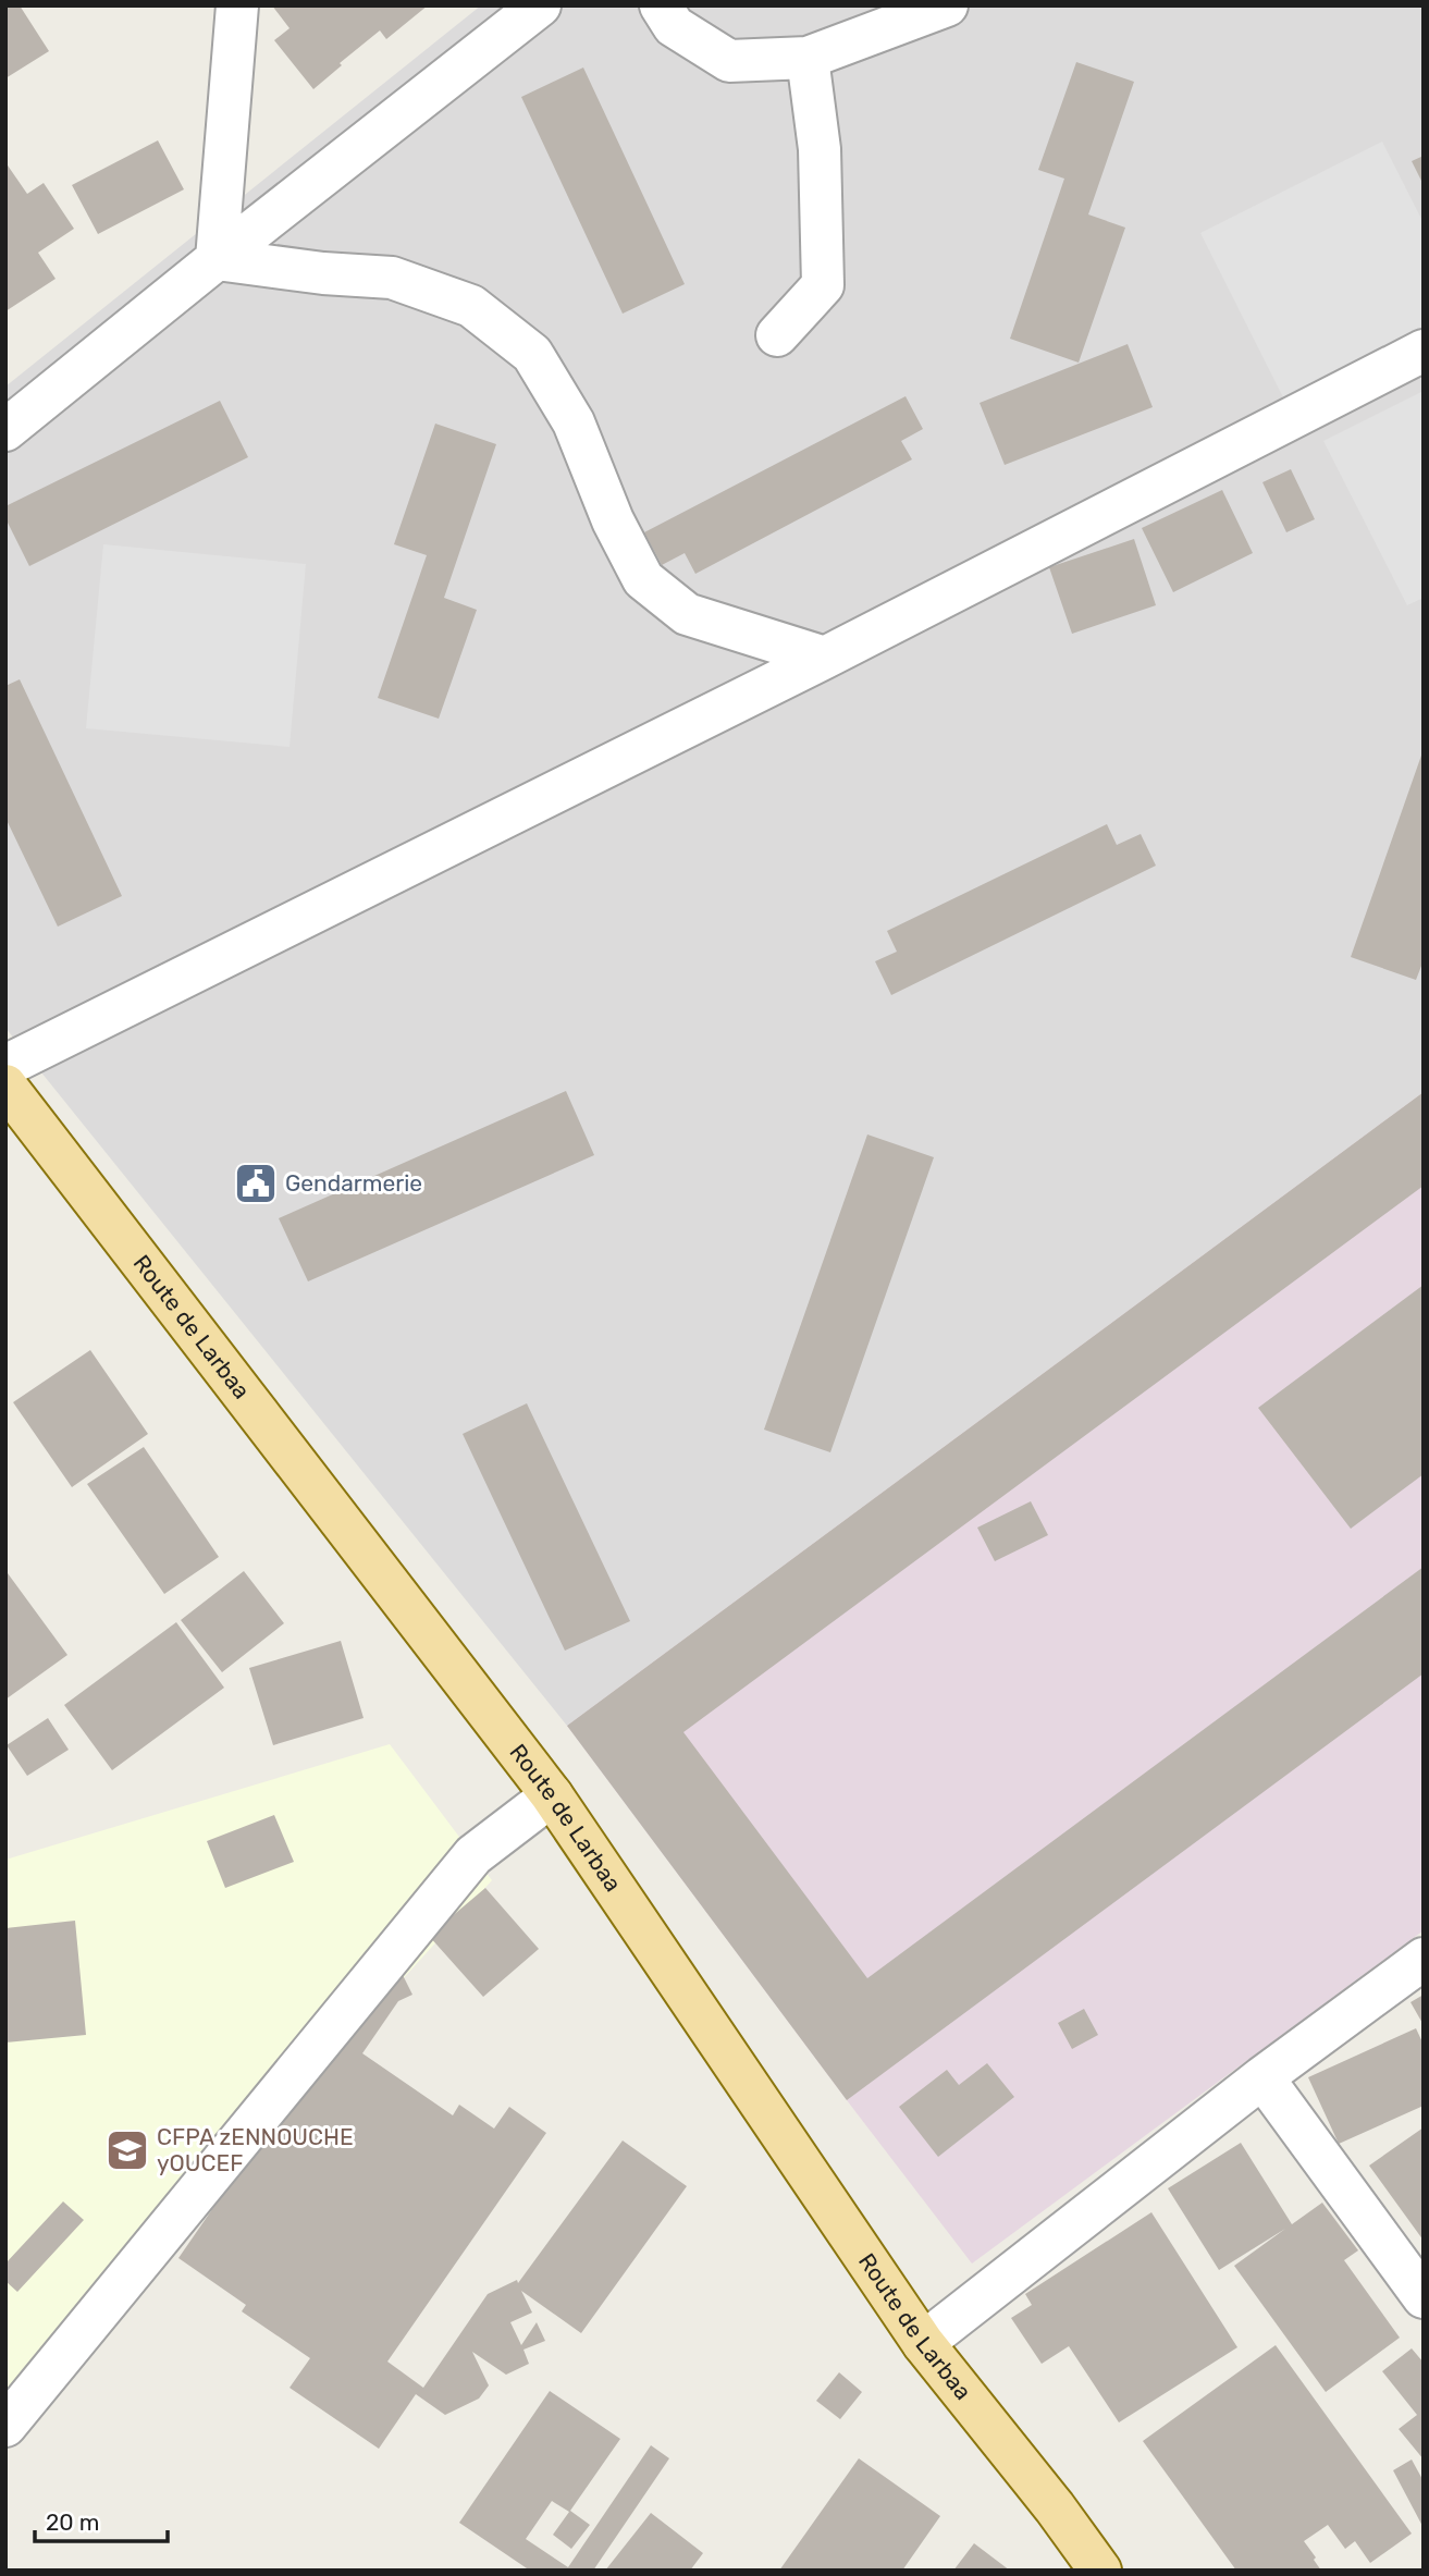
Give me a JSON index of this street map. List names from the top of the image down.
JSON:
{
  "streets": {
    "main road": ["Route de Larbaa"]
  },
  "places": {
    "public building": ["Gendarmerie"],
    "school or university": ["CFPA zENNOUCHE yOUCEF"]
  },
  "scale_bar": "20 m"
}
